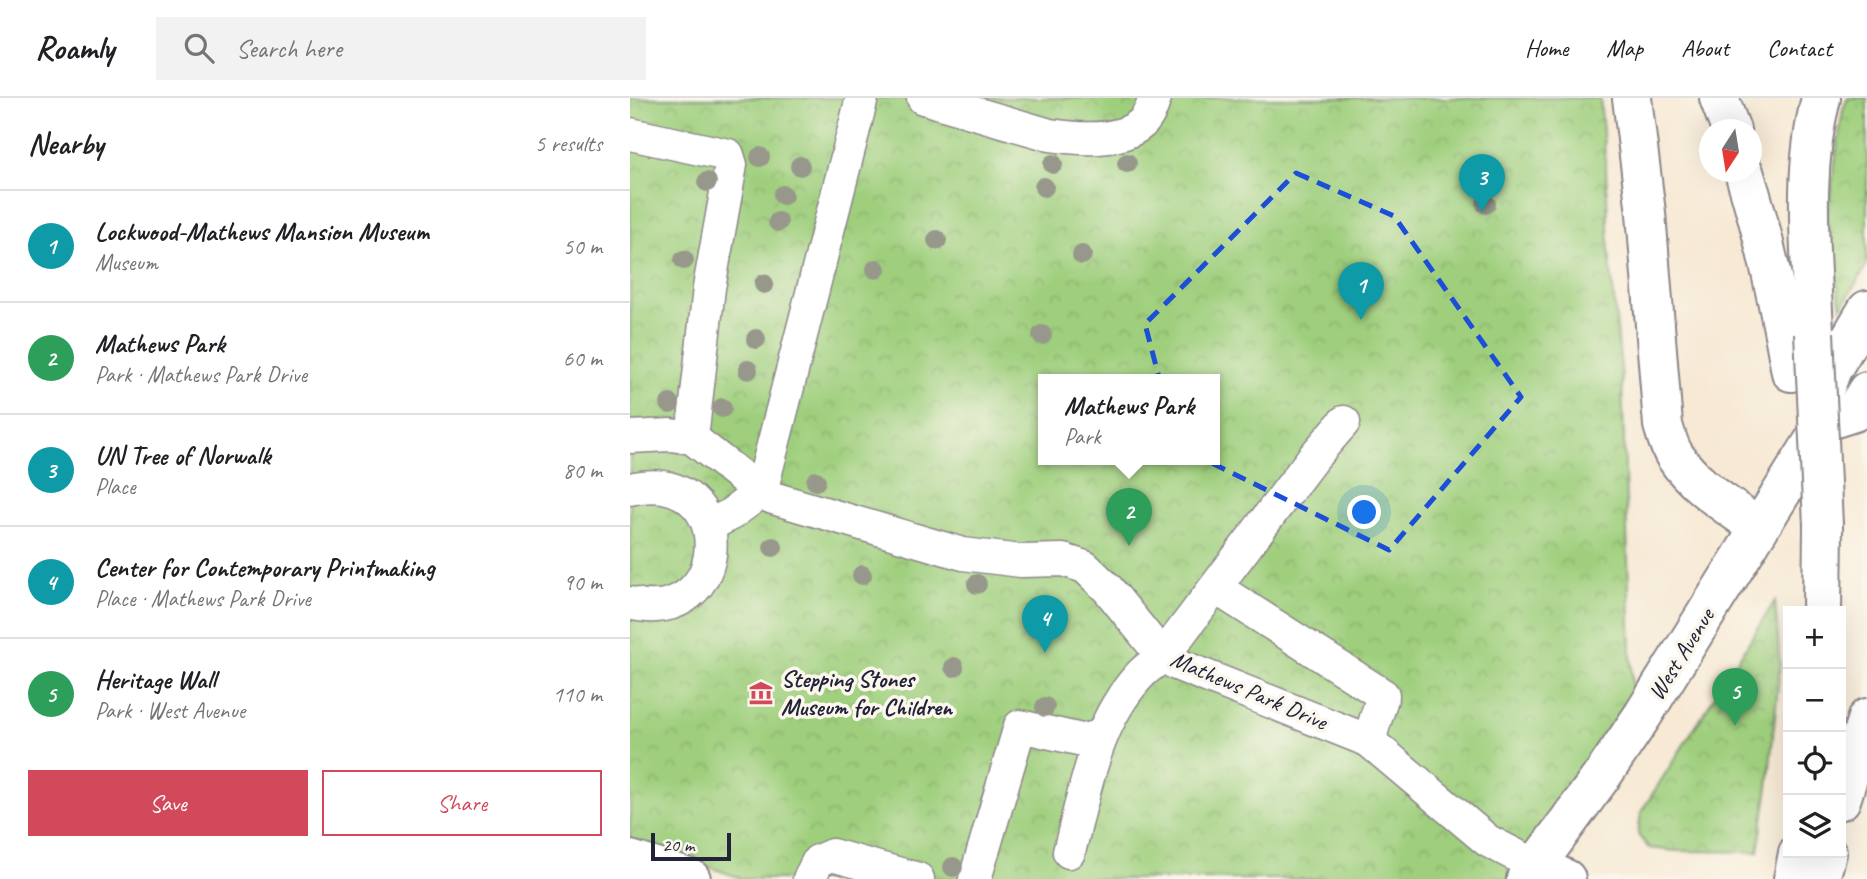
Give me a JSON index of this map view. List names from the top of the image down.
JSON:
{
  "streets": {
    "main road": ["West Avenue"],
    "street": ["Mathews Park Drive"]
  },
  "crossings": [
    ["West Avenue", "Mathews Park Drive"]
  ],
  "places": {
    "museum": ["Stepping Stones Museum for Children"]
  },
  "scale_bar": "20 m",
  "north": "bottom",
  "page": {
    "header": "Roamly",
    "search": "Search here",
    "nav": [
      "Home",
      "Map",
      "About",
      "Contact"
    ],
    "heading": ["Nearby", "5 results"],
    "pins": [
      "3",
      "1",
      "2",
      "4",
      "5"
    ],
    "list": [
      {
        "mark": "1",
        "name": "Lockwood-Mathews Mansion Museum",
        "note": "Museum",
        "value": "50 m"
      },
      {
        "mark": "2",
        "name": "Mathews Park",
        "note": "Park · Mathews Park Drive",
        "value": "60 m"
      },
      {
        "mark": "3",
        "name": "UN Tree of Norwalk",
        "note": "Place",
        "value": "80 m"
      },
      {
        "mark": "4",
        "name": "Center for Contemporary Printmaking",
        "note": "Place · Mathews Park Drive",
        "value": "90 m"
      },
      {
        "mark": "5",
        "name": "Heritage Wall",
        "note": "Park · West Avenue",
        "value": "110 m"
      }
    ],
    "popup": ["Mathews Park", "Park"],
    "map_buttons": ["+", "−"],
    "buttons": ["Save", "Share"],
    "scale": "20 m"
  }
}
